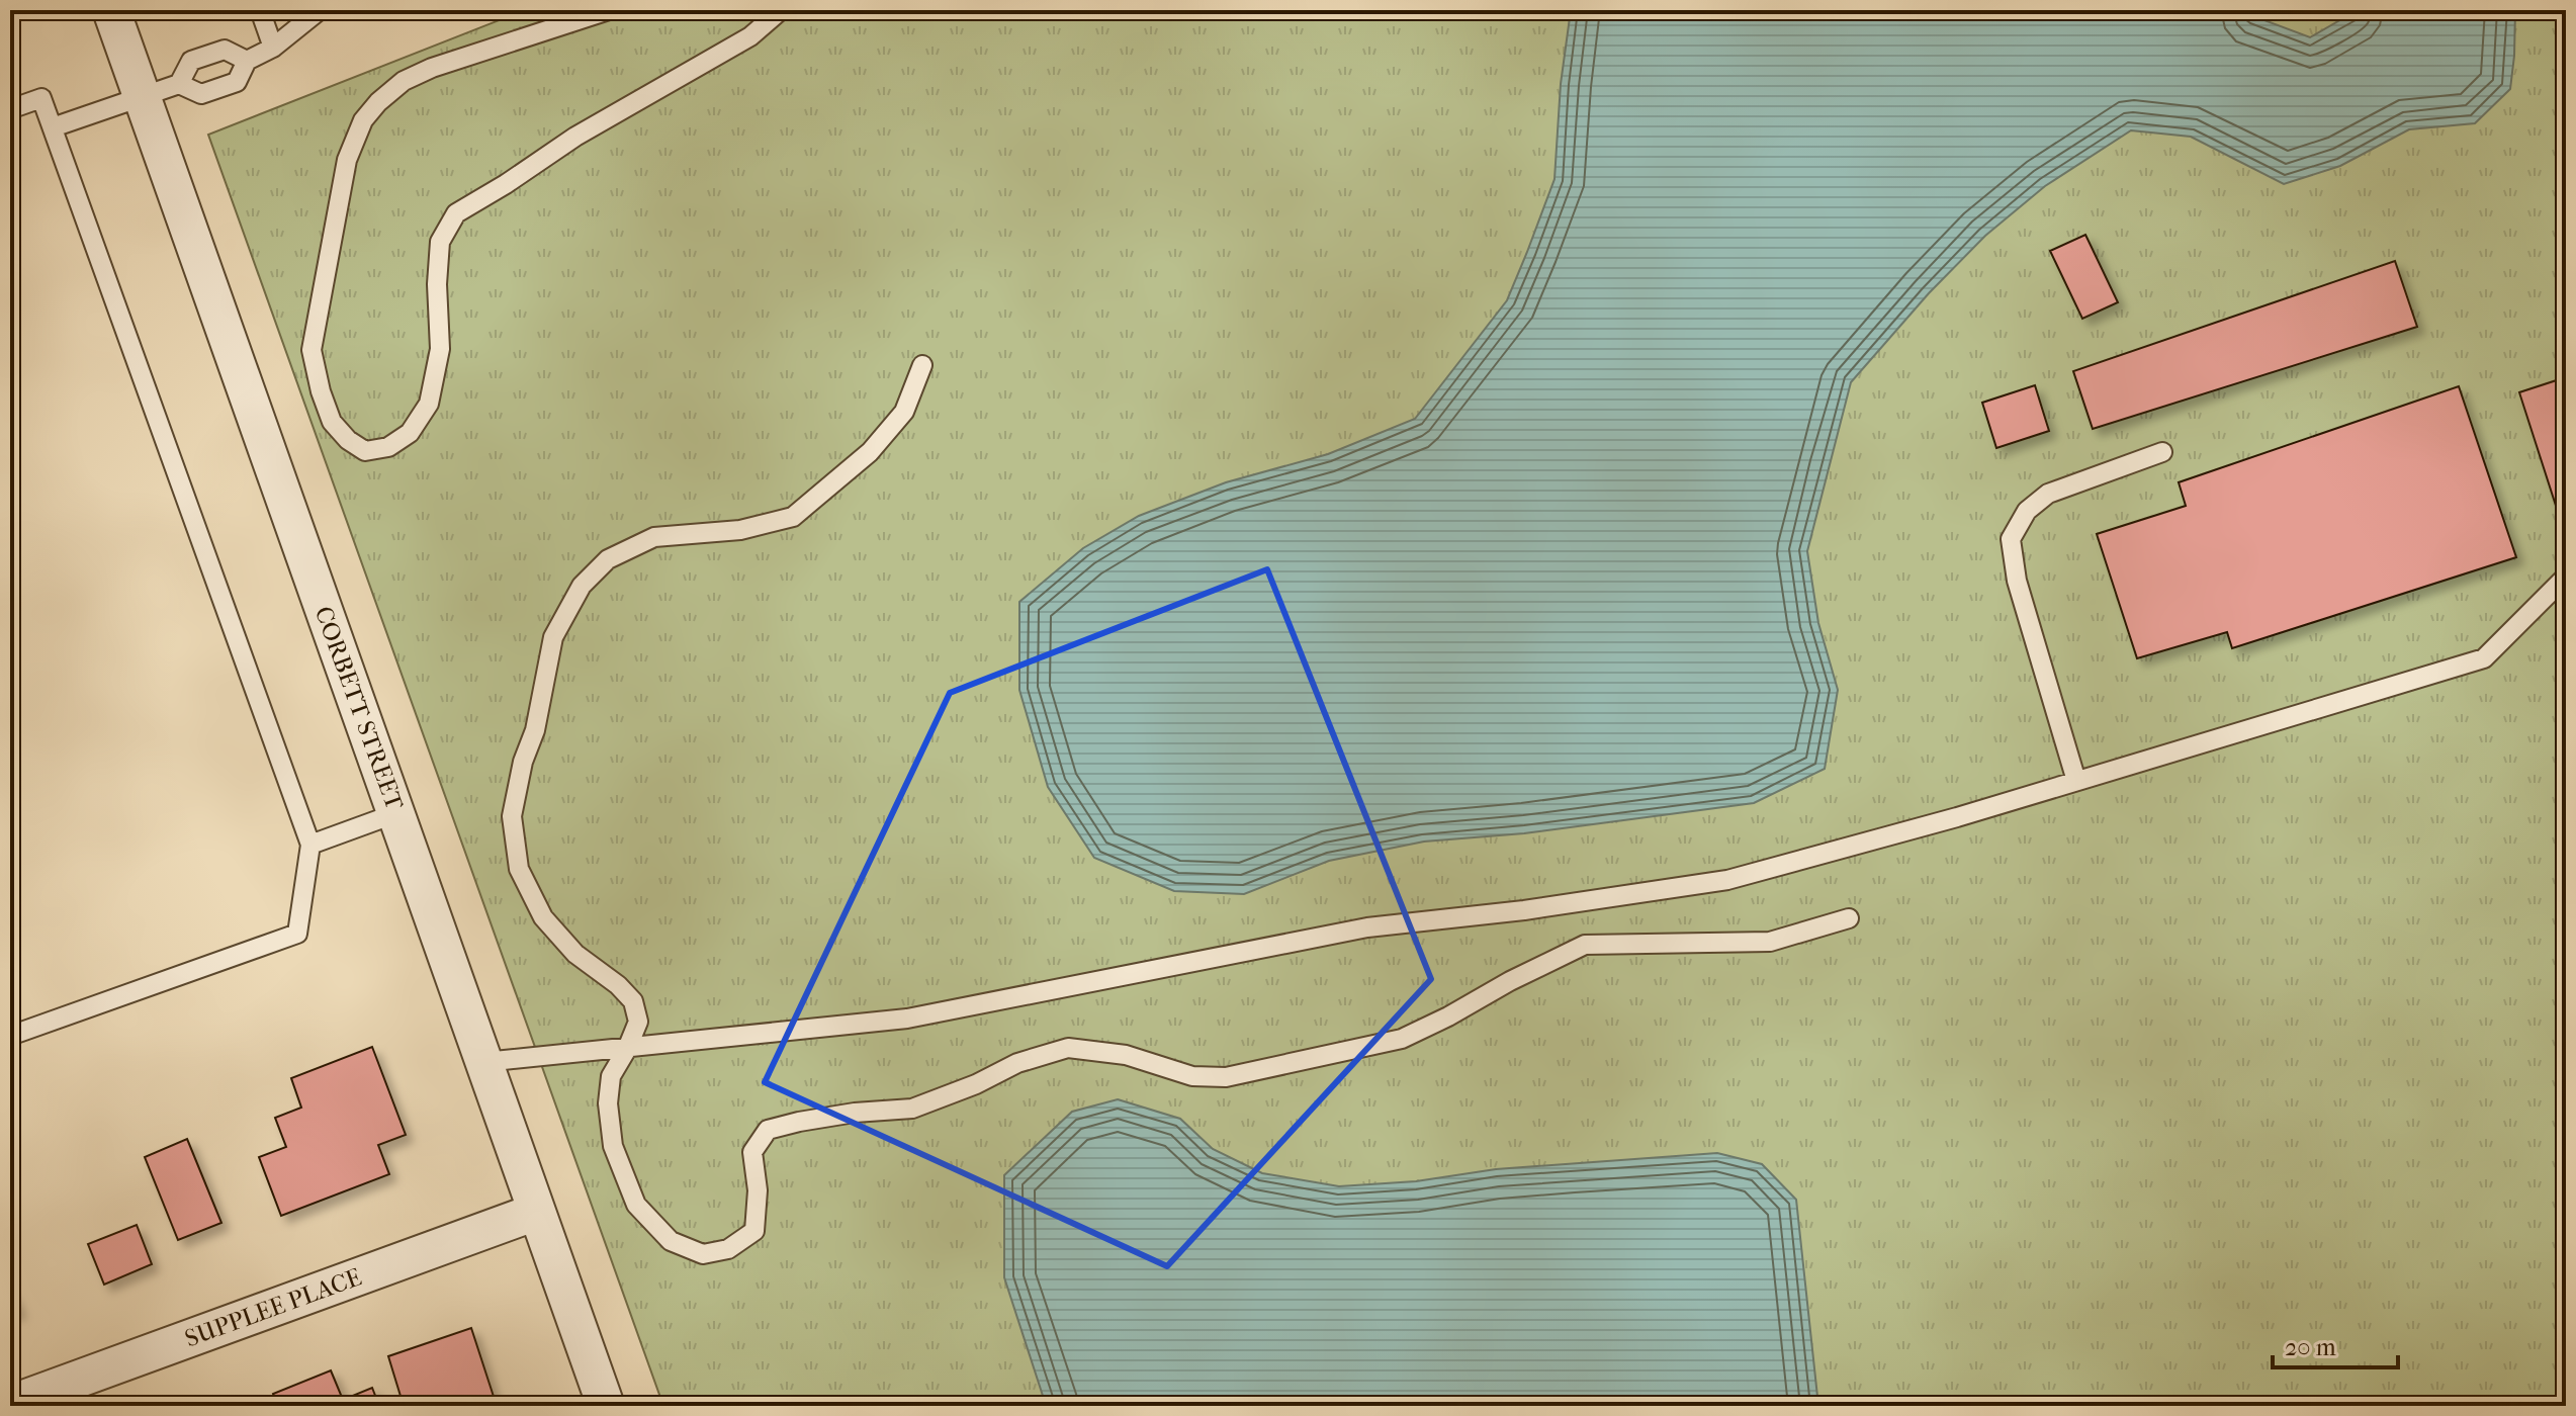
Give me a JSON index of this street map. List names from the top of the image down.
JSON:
{
  "streets": {
    "street": ["CORBETT STREET", "SUPPLEE PLACE"]
  },
  "crossings": [
    ["CORBETT STREET", "SUPPLEE PLACE"]
  ],
  "scale_bar": "20 m"
}
